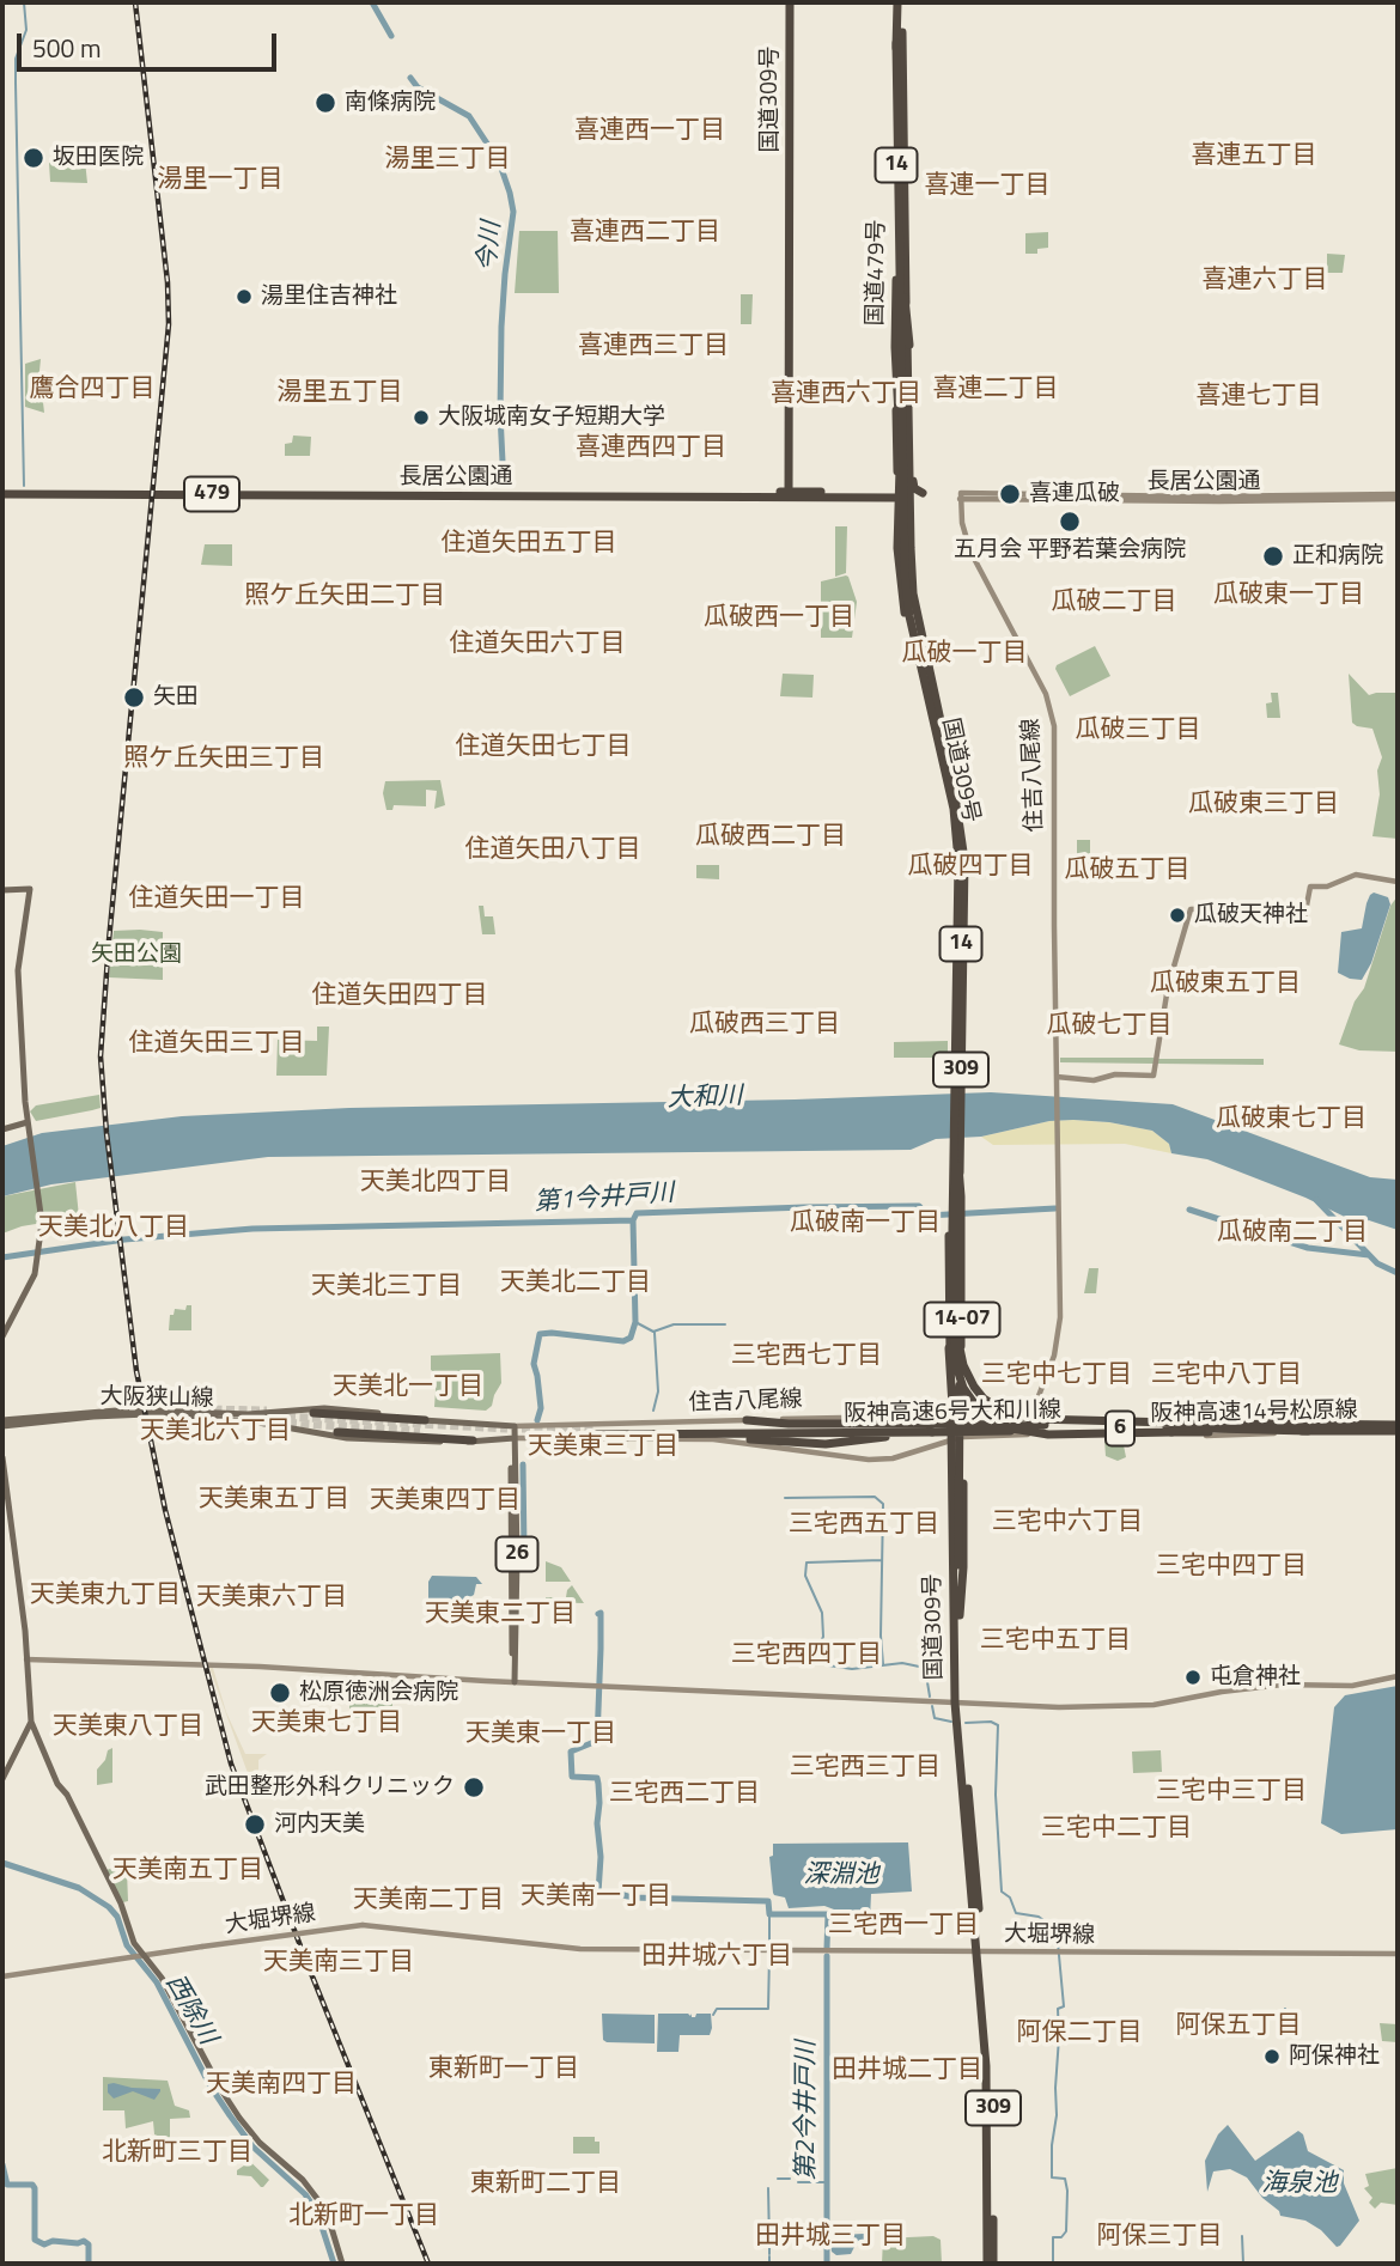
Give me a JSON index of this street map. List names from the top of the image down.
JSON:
{
  "streets": {
    "highway": [
      "国道309号",
      "14",
      "国道479号",
      "長居公園通",
      "479",
      "309",
      "14-07",
      "阪神高速6号大和川線",
      "阪神高速14号松原線",
      "6"
    ],
    "main road": [
      "住吉八尾線",
      "大阪狭山線",
      "26",
      "大堀堺線"
    ]
  },
  "crossings": [
    ["国道309号", "国道479号"],
    ["国道309号", "長居公園通"],
    ["国道309号", "住吉八尾線"],
    ["国道309号", "14-07"],
    ["国道309号", "大堀堺線"],
    ["国道479号", "長居公園通"],
    ["国道479号", "阪神高速14号松原線"],
    ["長居公園通", "住吉八尾線"],
    ["住吉八尾線", "大阪狭山線"],
    ["住吉八尾線", "阪神高速6号大和川線"],
    ["住吉八尾線", "阪神高速14号松原線"],
    ["住吉八尾線", "26"],
    ["14-07", "阪神高速14号松原線"],
    ["大阪狭山線", "26"],
    ["阪神高速6号大和川線", "阪神高速14号松原線"]
  ],
  "districts": [
    "喜連西一丁目",
    "喜連五丁目",
    "湯里三丁目",
    "湯里一丁目",
    "喜連一丁目",
    "喜連西二丁目",
    "喜連六丁目",
    "喜連西三丁目",
    "鷹合四丁目",
    "喜連二丁目",
    "湯里五丁目",
    "喜連西六丁目",
    "喜連七丁目",
    "喜連西四丁目",
    "住道矢田五丁目",
    "瓜破東一丁目",
    "照ケ丘矢田二丁目",
    "瓜破二丁目",
    "瓜破西一丁目",
    "住道矢田六丁目",
    "瓜破一丁目",
    "瓜破三丁目",
    "住道矢田七丁目",
    "照ケ丘矢田三丁目",
    "瓜破東三丁目",
    "瓜破西二丁目",
    "住道矢田八丁目",
    "瓜破四丁目",
    "瓜破五丁目",
    "住道矢田一丁目",
    "瓜破東五丁目",
    "住道矢田四丁目",
    "瓜破西三丁目",
    "瓜破七丁目",
    "住道矢田三丁目",
    "瓜破東七丁目",
    "天美北四丁目",
    "瓜破南一丁目",
    "天美北八丁目",
    "瓜破南二丁目",
    "天美北二丁目",
    "天美北三丁目",
    "三宅西七丁目",
    "三宅中七丁目",
    "三宅中八丁目",
    "天美北一丁目",
    "天美北六丁目",
    "天美東三丁目",
    "天美東五丁目",
    "天美東四丁目",
    "三宅中六丁目",
    "三宅西五丁目",
    "三宅中四丁目",
    "天美東九丁目",
    "天美東六丁目",
    "天美東二丁目",
    "三宅中五丁目",
    "三宅西四丁目",
    "天美東七丁目",
    "天美東八丁目",
    "天美東一丁目",
    "三宅西三丁目",
    "三宅中三丁目",
    "三宅西二丁目",
    "三宅中二丁目",
    "天美南五丁目",
    "天美南一丁目",
    "天美南二丁目",
    "三宅西一丁目",
    "田井城六丁目",
    "天美南三丁目",
    "阿保五丁目",
    "阿保二丁目",
    "東新町一丁目",
    "田井城二丁目",
    "天美南四丁目",
    "北新町三丁目",
    "東新町二丁目",
    "北新町一丁目",
    "田井城三丁目",
    "阿保三丁目"
  ],
  "water": [
    "今川",
    "大和川",
    "第1今井戸川",
    "深淵池",
    "西除川",
    "第2今井戸川",
    "海泉池"
  ],
  "parks": ["矢田公園"],
  "places": [
    "南條病院",
    "坂田医院",
    "湯里住吉神社",
    "大阪城南女子短期大学",
    "喜連瓜破",
    "五月会 平野若葉会病院",
    "正和病院",
    "矢田",
    "瓜破天神社",
    "屯倉神社",
    "松原徳洲会病院",
    "武田整形外科クリニック",
    "河内天美",
    "阿保神社"
  ],
  "scale_bar": "500 m"
}
